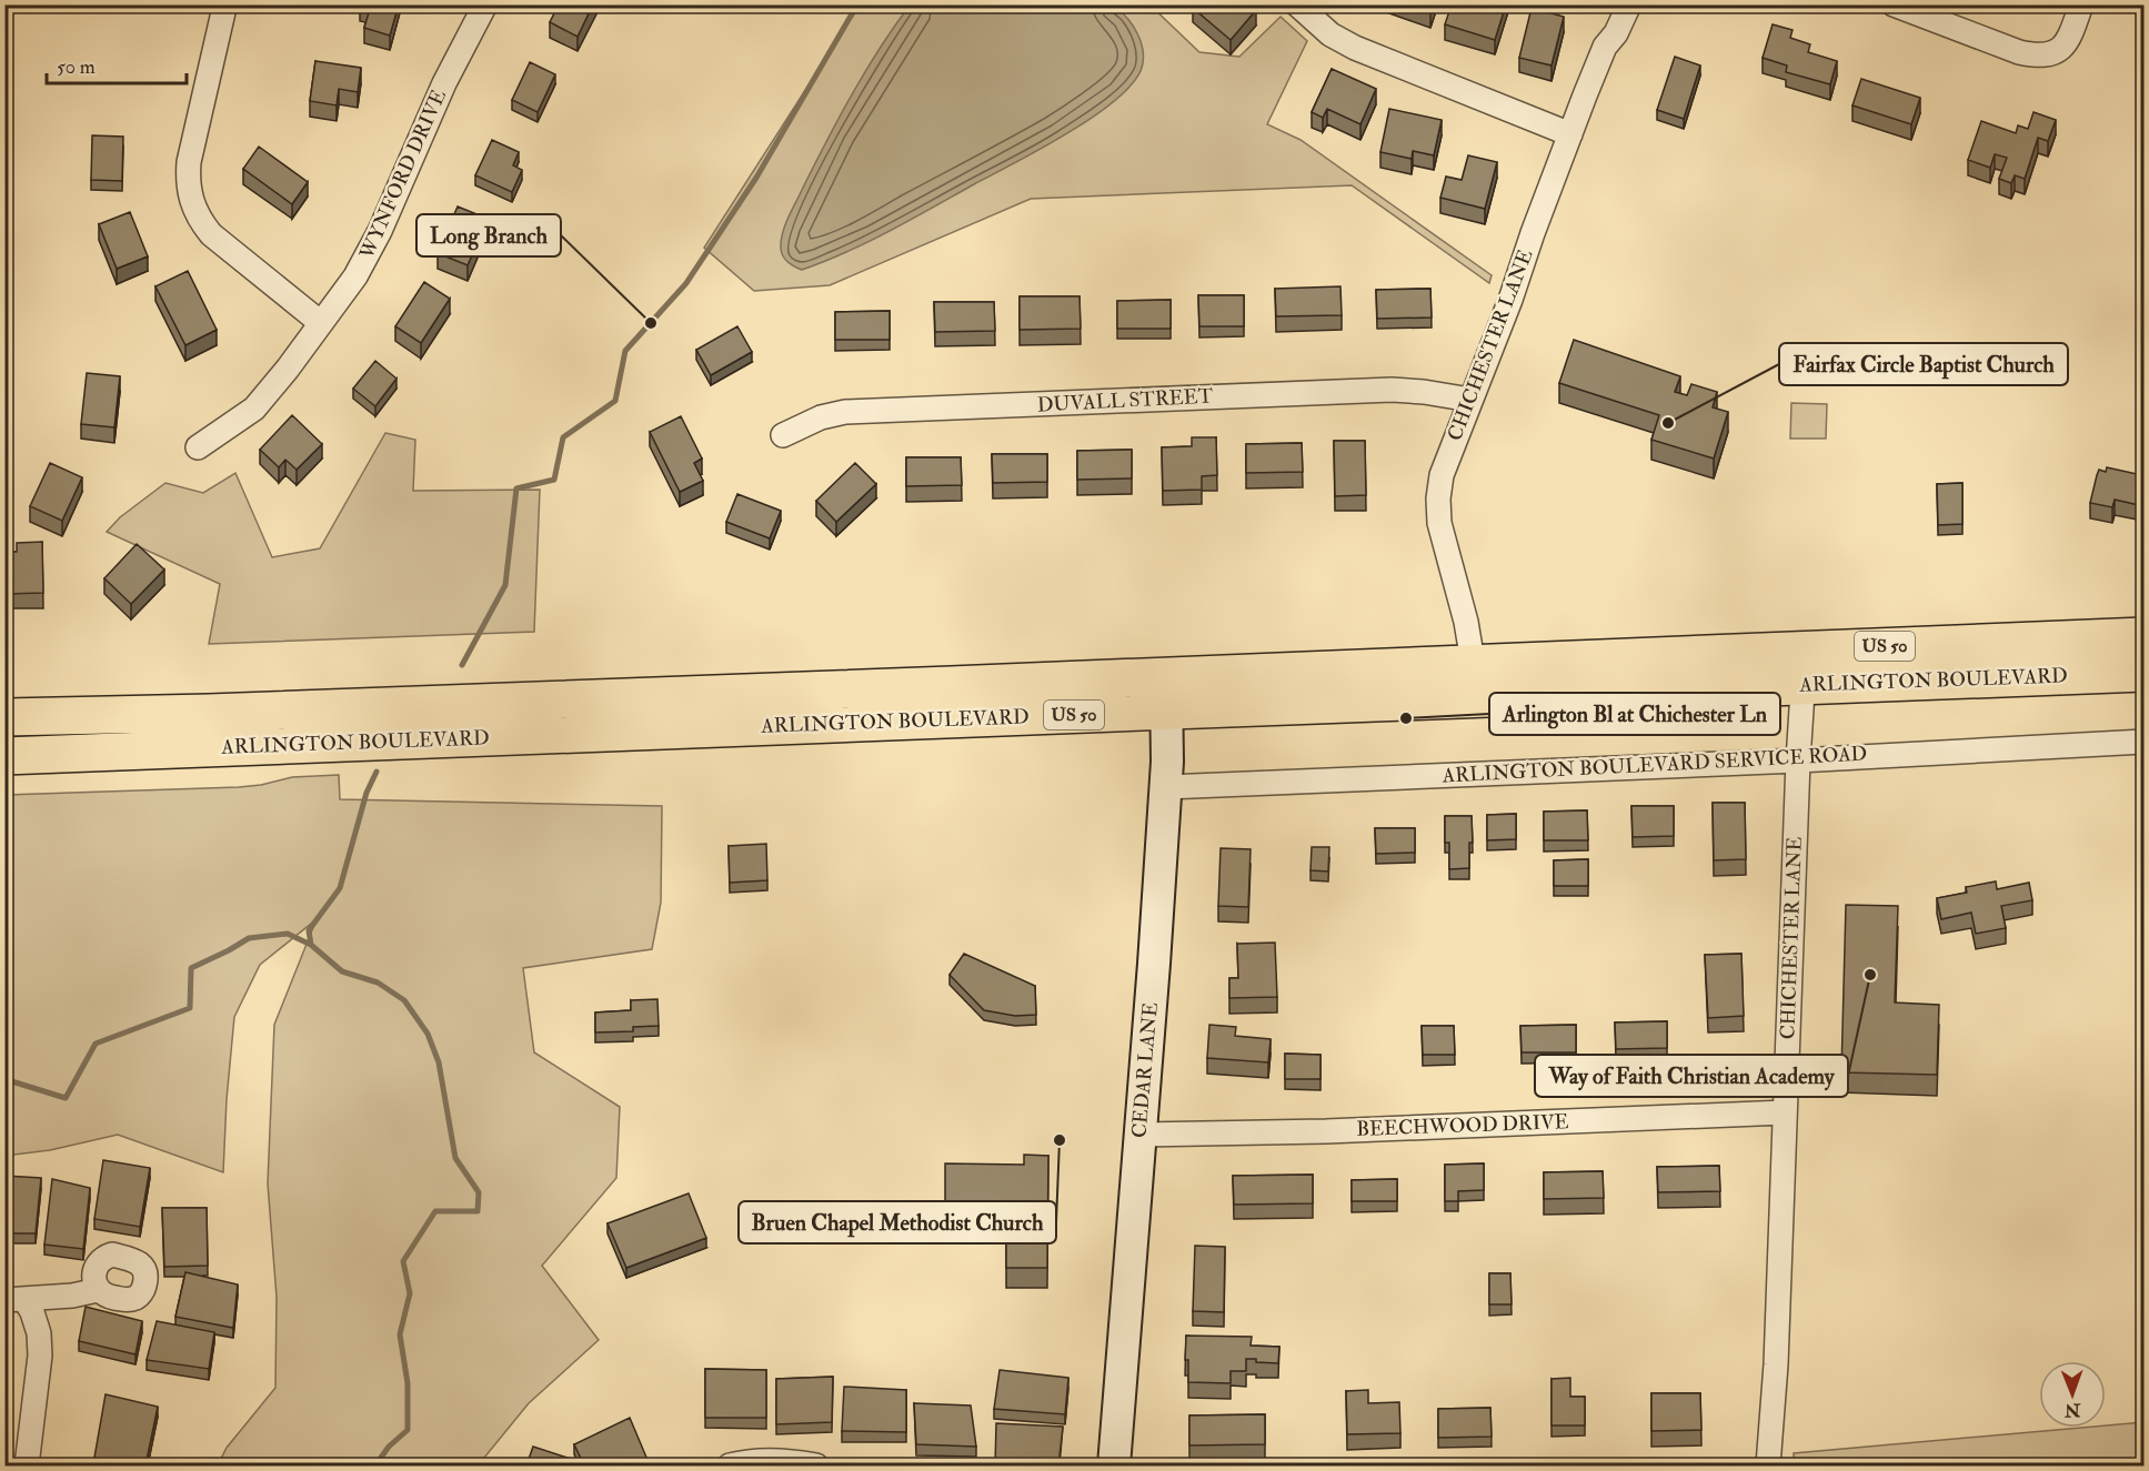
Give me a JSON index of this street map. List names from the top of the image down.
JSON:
{
  "streets": {
    "main road": ["US 50", "ARLINGTON BOULEVARD", "CEDAR LANE"],
    "street": [
      "WYNFORD DRIVE",
      "CHICHESTER LANE",
      "DUVALL STREET",
      "ARLINGTON BOULEVARD SERVICE ROAD",
      "BEECHWOOD DRIVE"
    ]
  },
  "crossings": [
    ["CHICHESTER LANE", "DUVALL STREET"],
    ["CHICHESTER LANE", "ARLINGTON BOULEVARD"],
    ["CHICHESTER LANE", "ARLINGTON BOULEVARD SERVICE ROAD"],
    ["CHICHESTER LANE", "BEECHWOOD DRIVE"],
    ["ARLINGTON BOULEVARD", "CEDAR LANE"],
    ["ARLINGTON BOULEVARD SERVICE ROAD", "CEDAR LANE"],
    ["CEDAR LANE", "BEECHWOOD DRIVE"]
  ],
  "places": [
    "Long Branch",
    "Fairfax Circle Baptist Church",
    "Arlington Bl at Chichester Ln",
    "Way of Faith Christian Academy",
    "Bruen Chapel Methodist Church"
  ],
  "scale_bar": "50 m",
  "north": "bottom"
}
